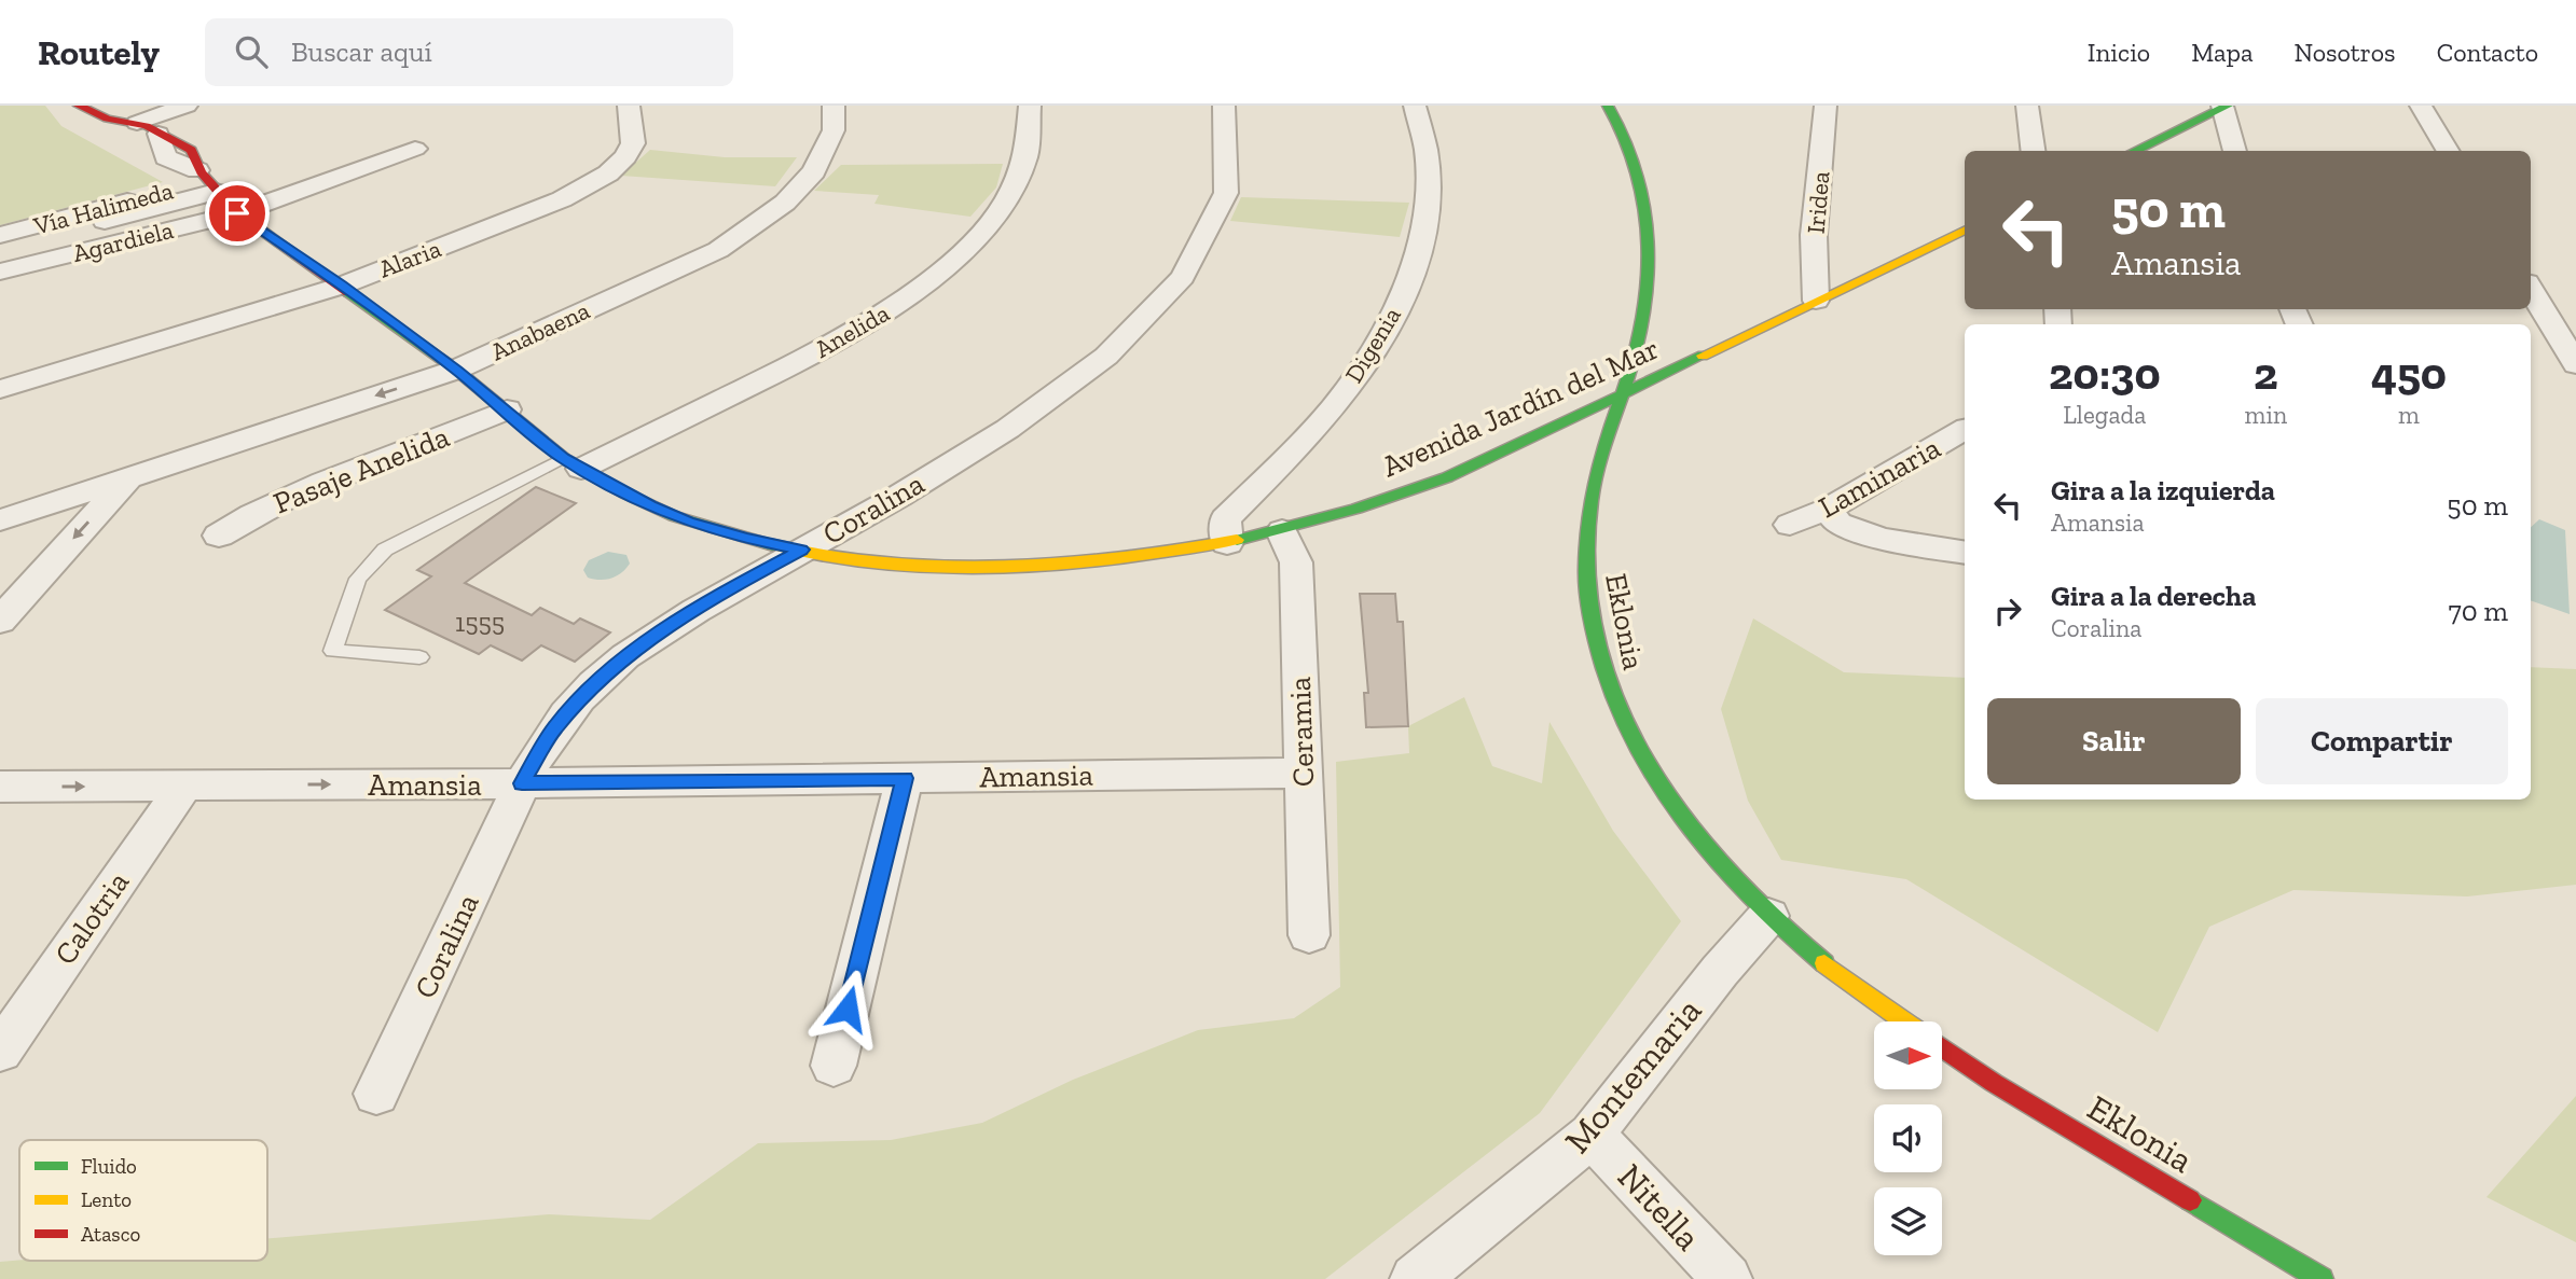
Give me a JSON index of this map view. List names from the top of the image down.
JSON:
{
  "streets": {
    "street": [
      "Iridea",
      "Vía Halimeda",
      "Agardiela",
      "Alaria",
      "Anabaena",
      "Anelida",
      "Digenia",
      "Avenida Jardín del Mar",
      "Pasaje Anelida",
      "Laminaria",
      "Coralina",
      "Eklonia",
      "Ceramia",
      "Amansia",
      "Calotria",
      "Montemaria",
      "Nitella"
    ]
  },
  "crossings": [
    ["Iridea", "Avenida Jardín del Mar"],
    ["Vía Halimeda", "Avenida Jardín del Mar"],
    ["Agardiela", "Avenida Jardín del Mar"],
    ["Alaria", "Avenida Jardín del Mar"],
    ["Anabaena", "Avenida Jardín del Mar"],
    ["Anelida", "Avenida Jardín del Mar"],
    ["Digenia", "Avenida Jardín del Mar"],
    ["Avenida Jardín del Mar", "Pasaje Anelida"],
    ["Avenida Jardín del Mar", "Coralina"],
    ["Avenida Jardín del Mar", "Eklonia"],
    ["Avenida Jardín del Mar", "Ceramia"],
    ["Coralina", "Amansia"],
    ["Eklonia", "Montemaria"],
    ["Ceramia", "Amansia"],
    ["Amansia", "Calotria"],
    ["Montemaria", "Nitella"]
  ],
  "one_way": ["Anabaena", "Amansia"],
  "house_numbers": ["1555"],
  "legend": ["Fluido", "Lento", "Atasco"],
  "north": "right",
  "page": {
    "header": "Routely",
    "search": "Buscar aquí",
    "nav": [
      "Inicio",
      "Mapa",
      "Nosotros",
      "Contacto"
    ],
    "turn": ["50 m", "Amansia"],
    "eta": [
      "20:30",
      "Llegada",
      "2",
      "min",
      "450",
      "m"
    ],
    "list": [
      {
        "name": "Gira a la izquierda",
        "note": "Amansia",
        "value": "50 m"
      },
      {
        "name": "Gira a la derecha",
        "note": "Coralina",
        "value": "70 m"
      }
    ],
    "buttons": ["Salir", "Compartir"]
  }
}
